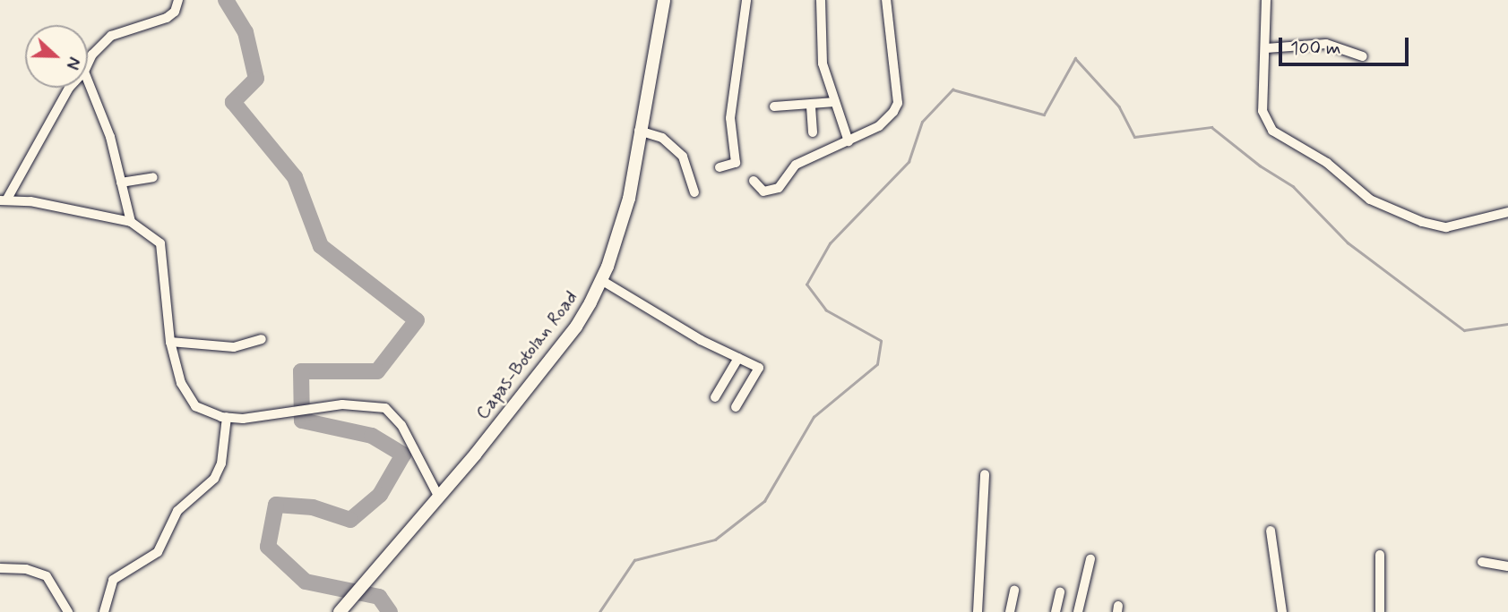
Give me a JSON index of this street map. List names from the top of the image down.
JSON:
{
  "streets": {
    "main road": ["Capas-Botolan Road"]
  },
  "scale_bar": "100 m",
  "north": "right"
}
